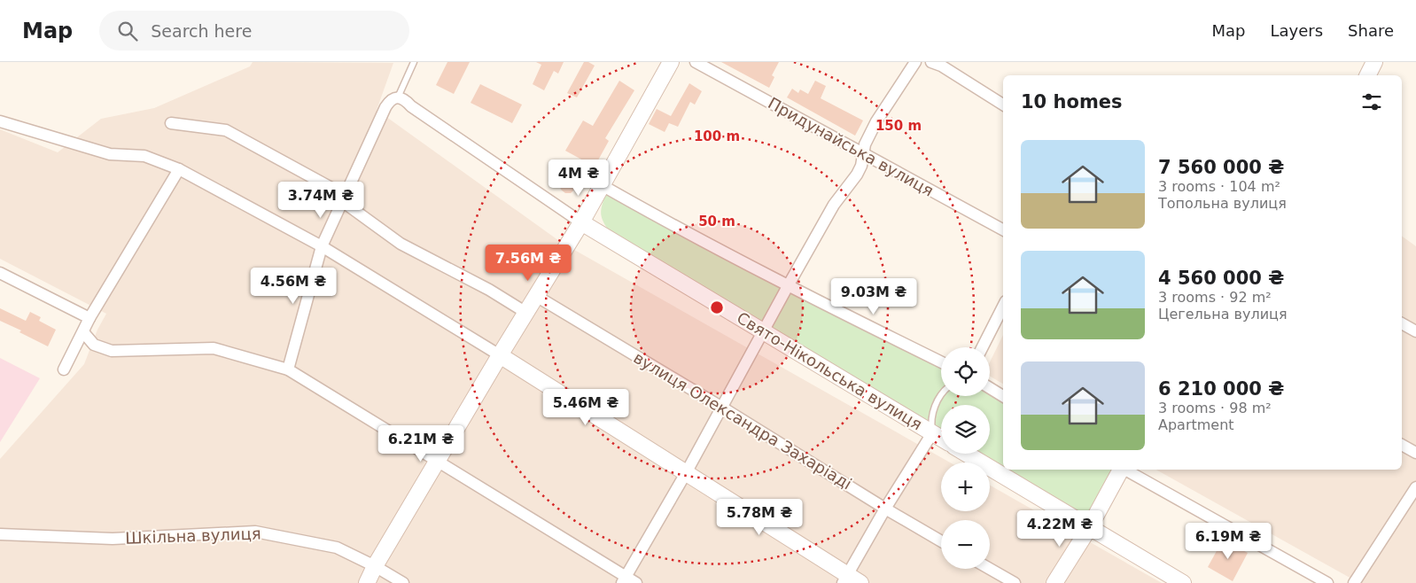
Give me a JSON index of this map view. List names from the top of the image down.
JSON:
{
  "streets": {
    "main road": ["Свято-Нікольська вулиця"],
    "street": ["Придунайська вулиця", "вулиця Олександра Захаріаді", "Шкільна вулиця"]
  },
  "page": {
    "header": "Map",
    "search": "Search here",
    "nav": ["Map", "Layers", "Share"],
    "heading": "10 homes",
    "list": [
      {
        "name": "7 560 000 ₴",
        "note": "3 rooms · 104 m² · Топольна вулиця"
      },
      {
        "name": "4 560 000 ₴",
        "note": "3 rooms · 92 m² · Цегельна вулиця"
      },
      {
        "name": "6 210 000 ₴",
        "note": "3 rooms · 98 m² · Apartment"
      }
    ],
    "price": [
      "4M ₴",
      "3.74M ₴",
      "7.56M ₴",
      "4.56M ₴",
      "9.03M ₴",
      "5.46M ₴",
      "6.21M ₴",
      "5.78M ₴",
      "4.22M ₴",
      "6.19M ₴"
    ],
    "map_buttons": ["+", "−"]
  },
  "rings": ["150 m", "100 m", "50 m"]
}
